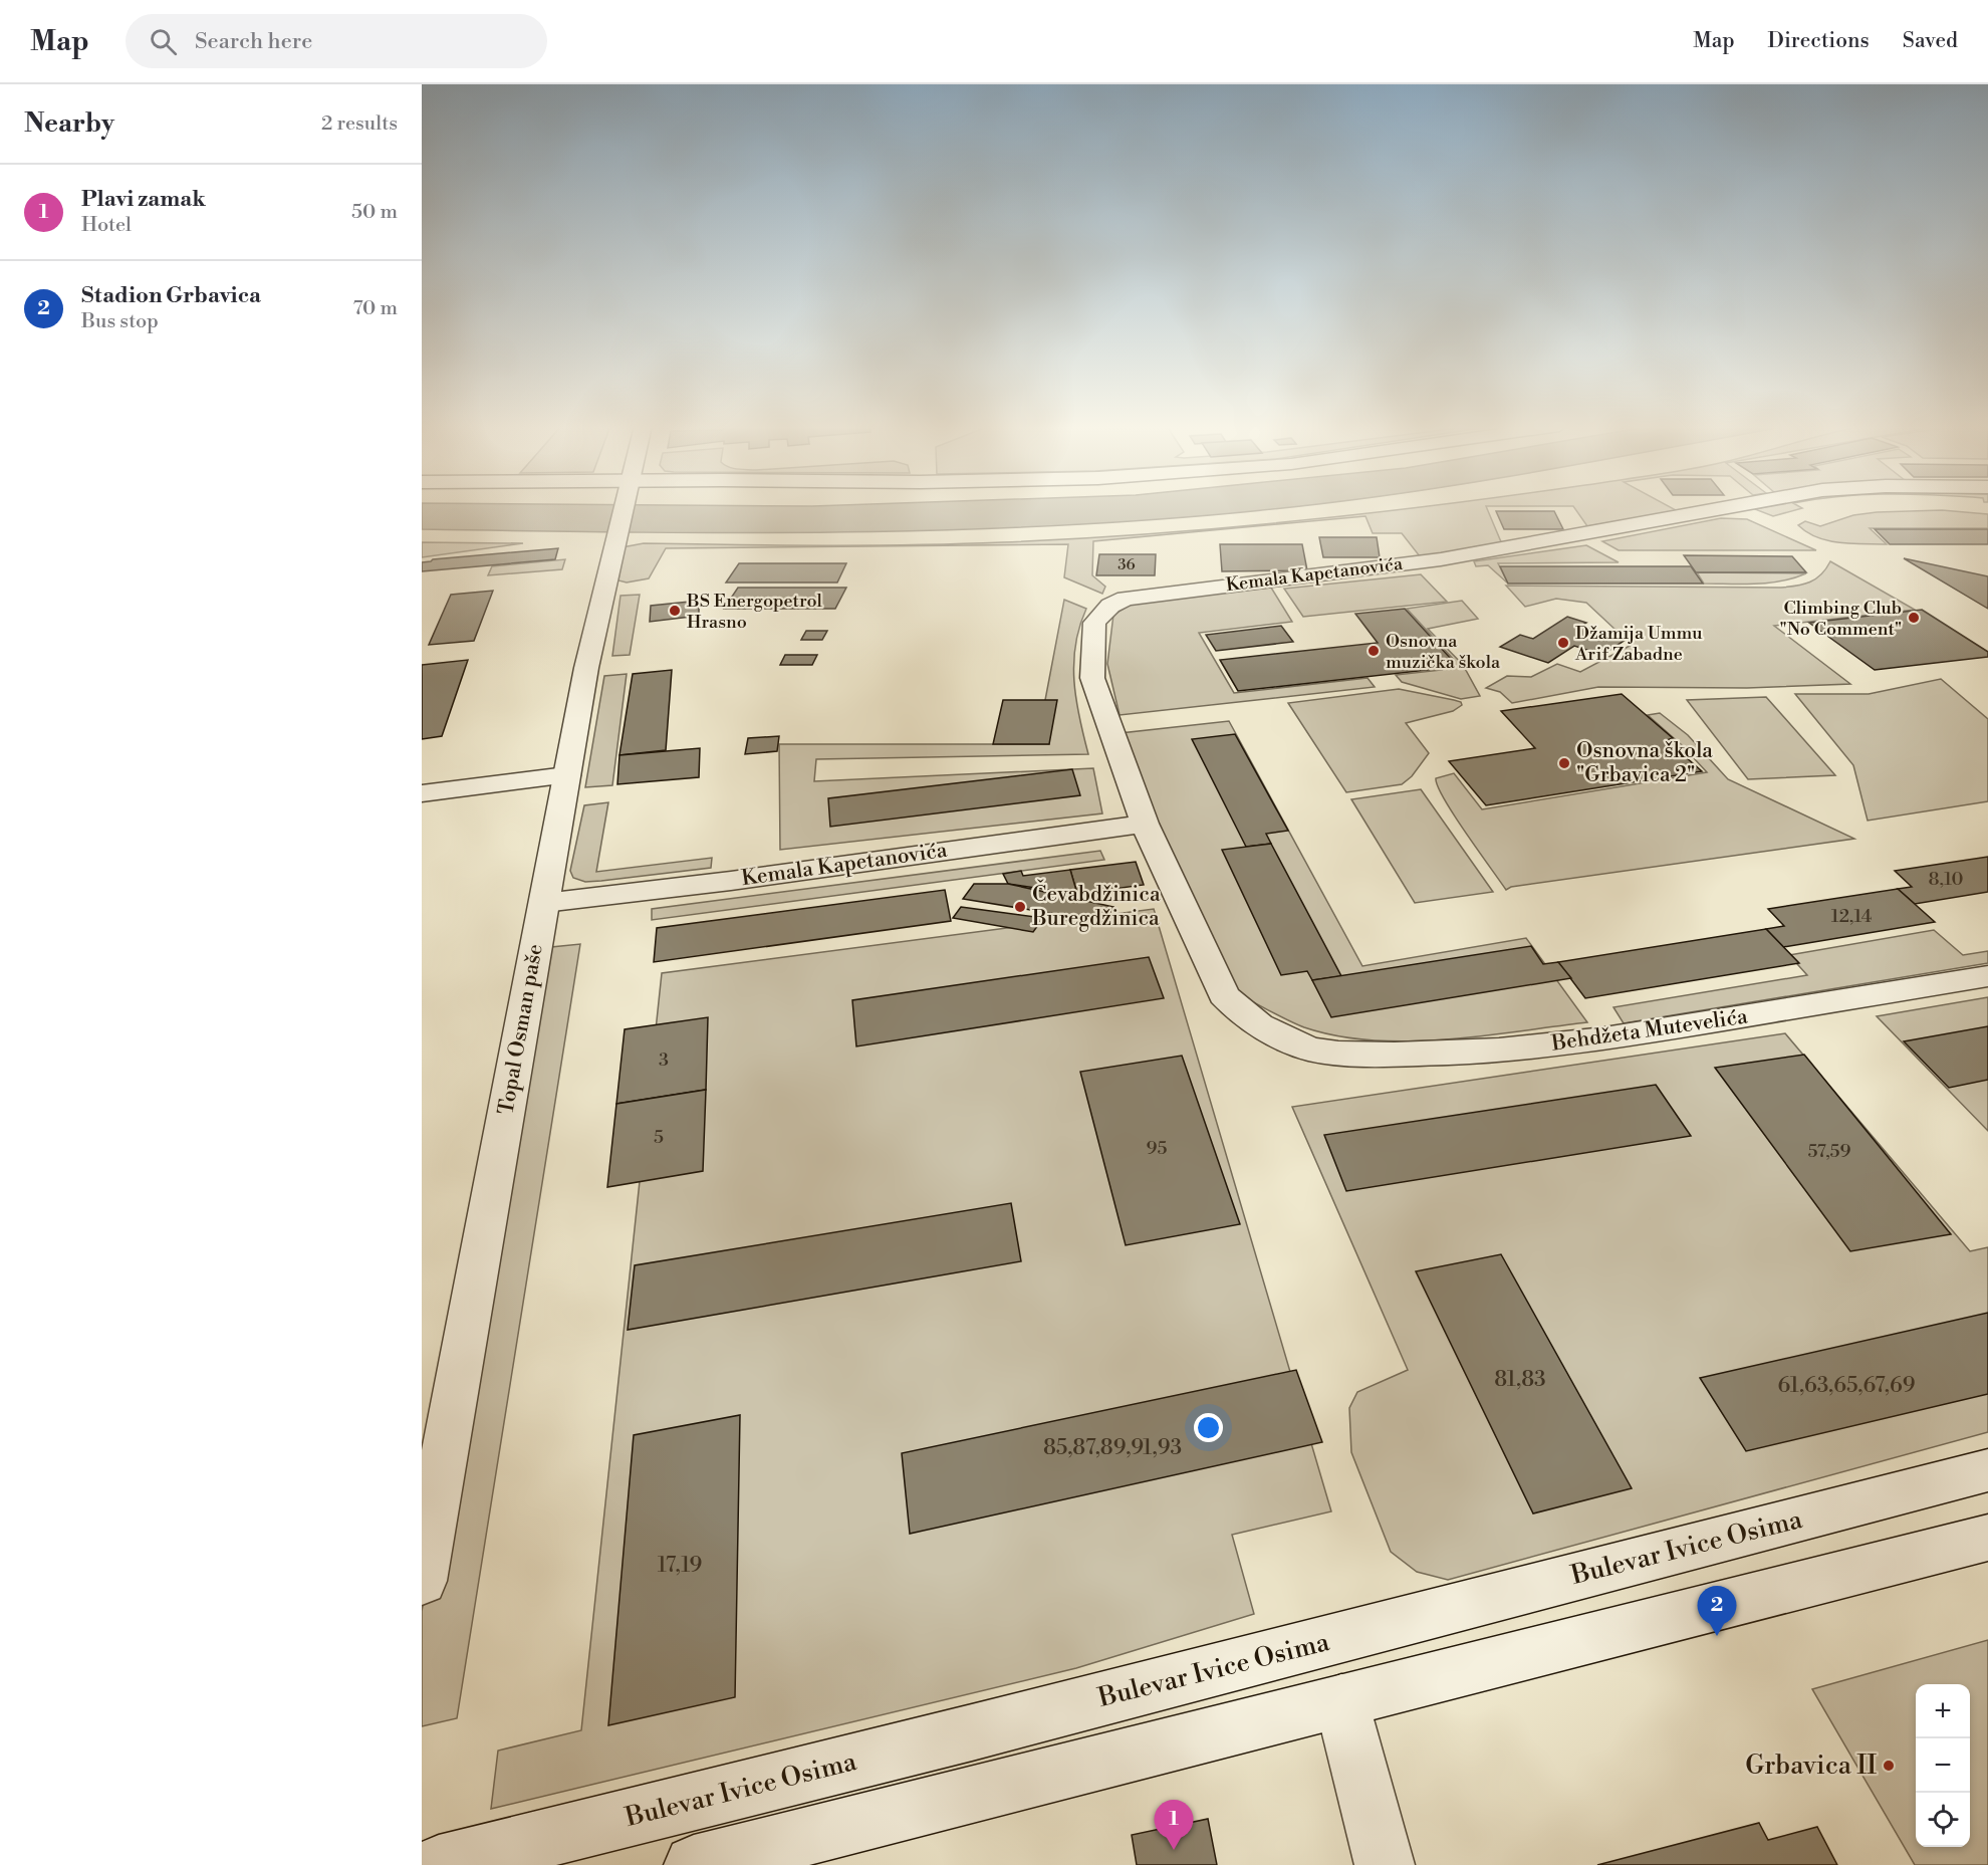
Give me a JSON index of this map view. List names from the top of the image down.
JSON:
{
  "streets": {
    "street": [
      "Kemala Kapetanovića",
      "Topal Osman paše",
      "Behdžeta Mutevelića",
      "Bulevar Ivice Osima"
    ]
  },
  "crossings": [
    ["Kemala Kapetanovića", "Topal Osman paše"],
    ["Kemala Kapetanovića", "Behdžeta Mutevelića"]
  ],
  "places": [
    "BS Energopetrol Hrasno",
    "Climbing Club \"No Comment\"",
    "Džamija Ummu Arif Zabadne",
    "Osnovna muzička škola",
    "Osnovna škola \"Grbavica 2\"",
    "Čevabdžinica Buregdžinica",
    "Grbavica II"
  ],
  "house_numbers": [
    "36",
    "8,10",
    "12,14",
    "3",
    "5",
    "95",
    "57,59",
    "81,83",
    "61,63,65,67,69",
    "85,87,89,91,93",
    "17,19"
  ],
  "page": {
    "header": "Map",
    "search": "Search here",
    "nav": ["Map", "Directions", "Saved"],
    "heading": ["Nearby", "2 results"],
    "list": [
      {
        "mark": "1",
        "name": "Plavi zamak",
        "note": "Hotel",
        "value": "50 m"
      },
      {
        "mark": "2",
        "name": "Stadion Grbavica",
        "note": "Bus stop",
        "value": "70 m"
      }
    ],
    "pins": ["2", "1"],
    "map_buttons": ["+", "−"]
  }
}
